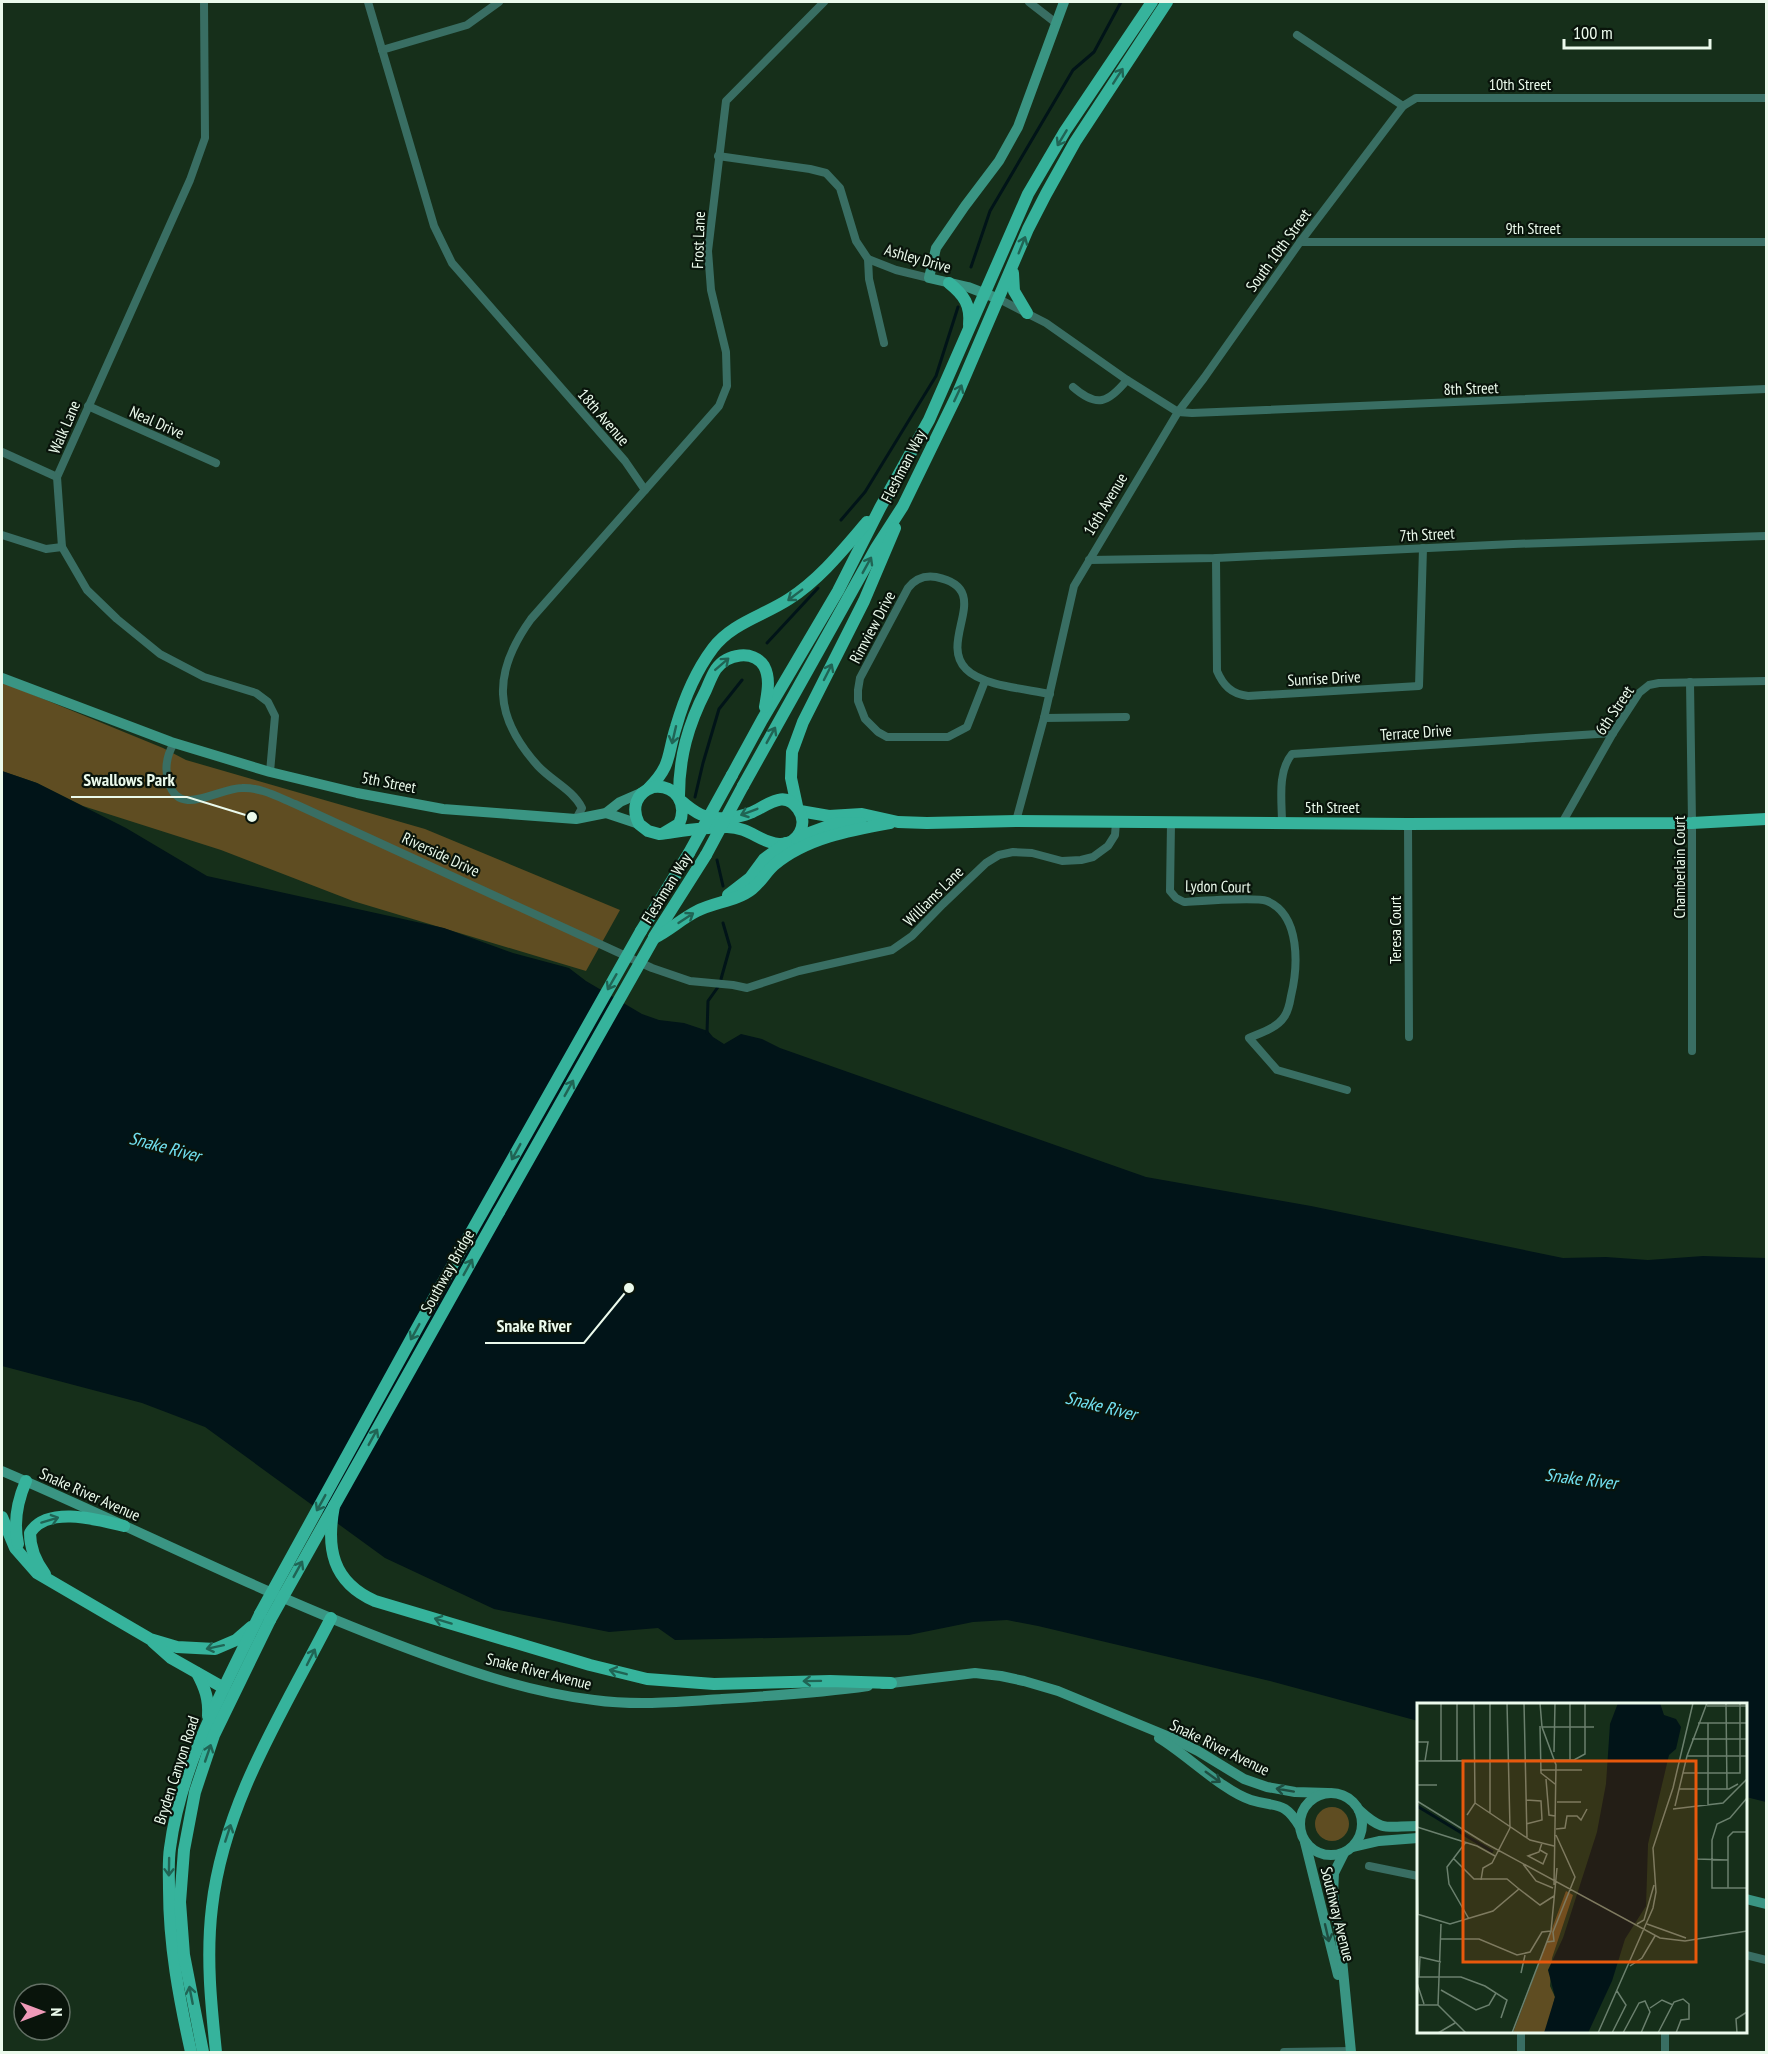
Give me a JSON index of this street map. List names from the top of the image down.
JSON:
{
  "streets": {
    "main road": [
      "Ashley Drive",
      "Fleshman Way",
      "5th Street",
      "Southway Bridge",
      "Snake River Avenue",
      "Bryden Canyon Road",
      "Southway Avenue"
    ],
    "street": [
      "10th Street",
      "9th Street",
      "Frost Lane",
      "South 10th Street",
      "8th Street",
      "18th Avenue",
      "Neal Drive",
      "Walk Lane",
      "16th Avenue",
      "7th Street",
      "Rimview Drive",
      "Sunrise Drive",
      "6th Street",
      "Terrace Drive",
      "Riverside Drive",
      "Chamberlain Court",
      "Lydon Court",
      "Williams Lane",
      "Teresa Court"
    ]
  },
  "crossings": [
    ["10th Street", "South 10th Street"],
    ["9th Street", "South 10th Street"],
    ["Frost Lane", "Ashley Drive"],
    ["Frost Lane", "18th Avenue"],
    ["South 10th Street", "8th Street"],
    ["South 10th Street", "16th Avenue"],
    ["Ashley Drive", "Fleshman Way"],
    ["8th Street", "16th Avenue"],
    ["Neal Drive", "Walk Lane"],
    ["Walk Lane", "5th Street"],
    ["Fleshman Way", "Southway Bridge"],
    ["16th Avenue", "7th Street"],
    ["16th Avenue", "Rimview Drive"],
    ["16th Avenue", "5th Street"],
    ["7th Street", "Sunrise Drive"],
    ["6th Street", "Terrace Drive"],
    ["6th Street", "5th Street"],
    ["6th Street", "Chamberlain Court"],
    ["Terrace Drive", "5th Street"],
    ["5th Street", "Riverside Drive"],
    ["5th Street", "Chamberlain Court"],
    ["5th Street", "Lydon Court"],
    ["5th Street", "Williams Lane"],
    ["5th Street", "Teresa Court"],
    ["Riverside Drive", "Williams Lane"],
    ["Southway Bridge", "Bryden Canyon Road"],
    ["Snake River Avenue", "Southway Avenue"]
  ],
  "water": ["Snake River"],
  "places": ["Swallows Park", "Snake River"],
  "scale_bar": "100 m",
  "north": "right"
}
